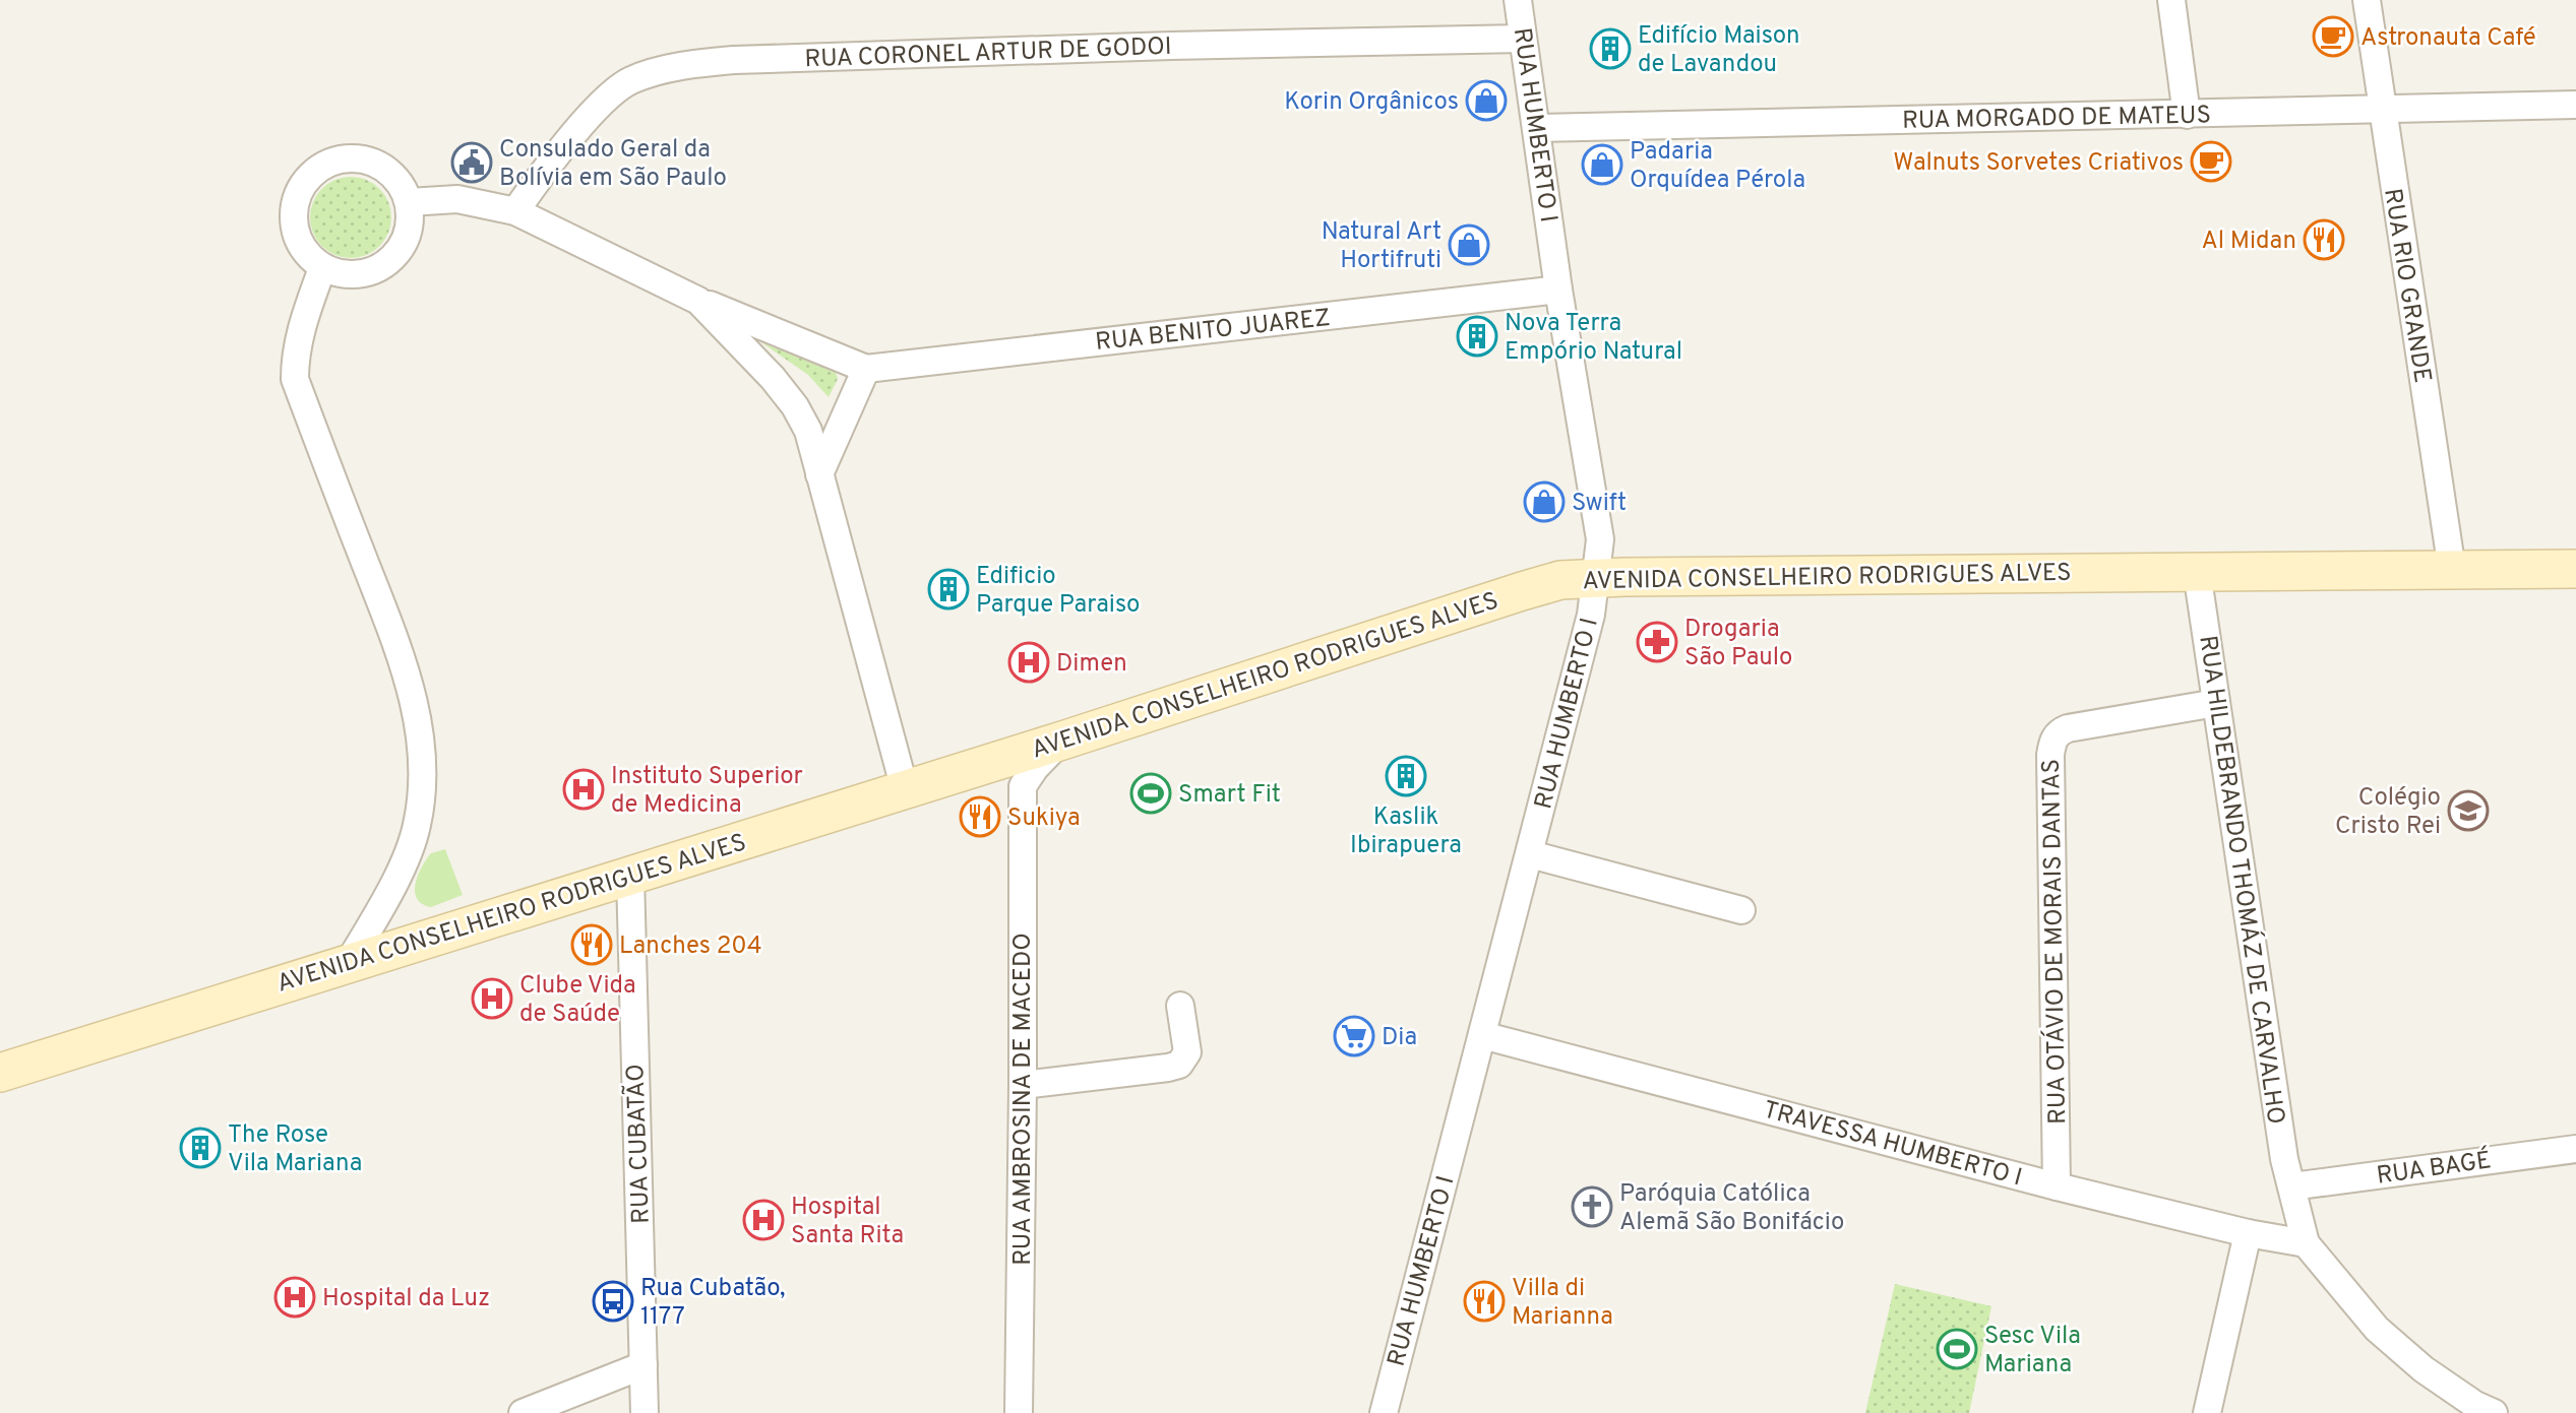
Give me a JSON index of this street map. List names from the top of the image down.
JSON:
{
  "streets": {
    "street": [
      "RUA CORONEL ARTUR DE GODOI",
      "RUA MORGADO DE MATEUS",
      "RUA HUMBERTO I",
      "RUA RIO GRANDE",
      "RUA BENITO JUAREZ",
      "AVENIDA CONSELHEIRO RODRIGUES ALVES",
      "RUA HILDEBRANDO THOMÁZ DE CARVALHO",
      "RUA OTÁVIO DE MORAIS DANTAS",
      "RUA AMBROSINA DE MACEDO",
      "TRAVESSA HUMBERTO I",
      "RUA CUBATÃO",
      "RUA BAGÉ"
    ]
  },
  "crossings": [
    ["RUA CORONEL ARTUR DE GODOI", "RUA HUMBERTO I"],
    ["RUA MORGADO DE MATEUS", "RUA HUMBERTO I"],
    ["RUA MORGADO DE MATEUS", "RUA RIO GRANDE"],
    ["RUA HUMBERTO I", "RUA BENITO JUAREZ"],
    ["RUA HUMBERTO I", "AVENIDA CONSELHEIRO RODRIGUES ALVES"],
    ["RUA HUMBERTO I", "TRAVESSA HUMBERTO I"],
    ["RUA RIO GRANDE", "AVENIDA CONSELHEIRO RODRIGUES ALVES"],
    ["AVENIDA CONSELHEIRO RODRIGUES ALVES", "RUA HILDEBRANDO THOMÁZ DE CARVALHO"],
    ["AVENIDA CONSELHEIRO RODRIGUES ALVES", "RUA CUBATÃO"],
    ["RUA HILDEBRANDO THOMÁZ DE CARVALHO", "RUA OTÁVIO DE MORAIS DANTAS"],
    ["RUA HILDEBRANDO THOMÁZ DE CARVALHO", "TRAVESSA HUMBERTO I"],
    ["RUA HILDEBRANDO THOMÁZ DE CARVALHO", "RUA BAGÉ"],
    ["RUA OTÁVIO DE MORAIS DANTAS", "TRAVESSA HUMBERTO I"]
  ],
  "places": {
    "cafe": ["Astronauta Café", "Walnuts Sorvetes Criativos"],
    "building": [
      "Edifício Maison de Lavandou",
      "Nova Terra Empório Natural",
      "Edificio Parque Paraiso",
      "Kaslik Ibirapuera",
      "The Rose Vila Mariana"
    ],
    "shop": [
      "Korin Orgânicos",
      "Padaria Orquídea Pérola",
      "Natural Art Hortifruti",
      "Swift"
    ],
    "public building": ["Consulado Geral da Bolívia em São Paulo"],
    "restaurant": [
      "Al Midan",
      "Sukiya",
      "Lanches 204",
      "Villa di Marianna"
    ],
    "pharmacy": ["Drogaria São Paulo"],
    "hospital": [
      "Dimen",
      "Instituto Superior de Medicina",
      "Clube Vida de Saúde",
      "Hospital Santa Rita",
      "Hospital da Luz"
    ],
    "sports": ["Smart Fit", "Sesc Vila Mariana"],
    "school or university": ["Colégio Cristo Rei"],
    "supermarket": ["Dia"],
    "church": ["Paróquia Católica Alemã São Bonifácio"],
    "bus stop": ["Rua Cubatão, 1177"]
  }
}
